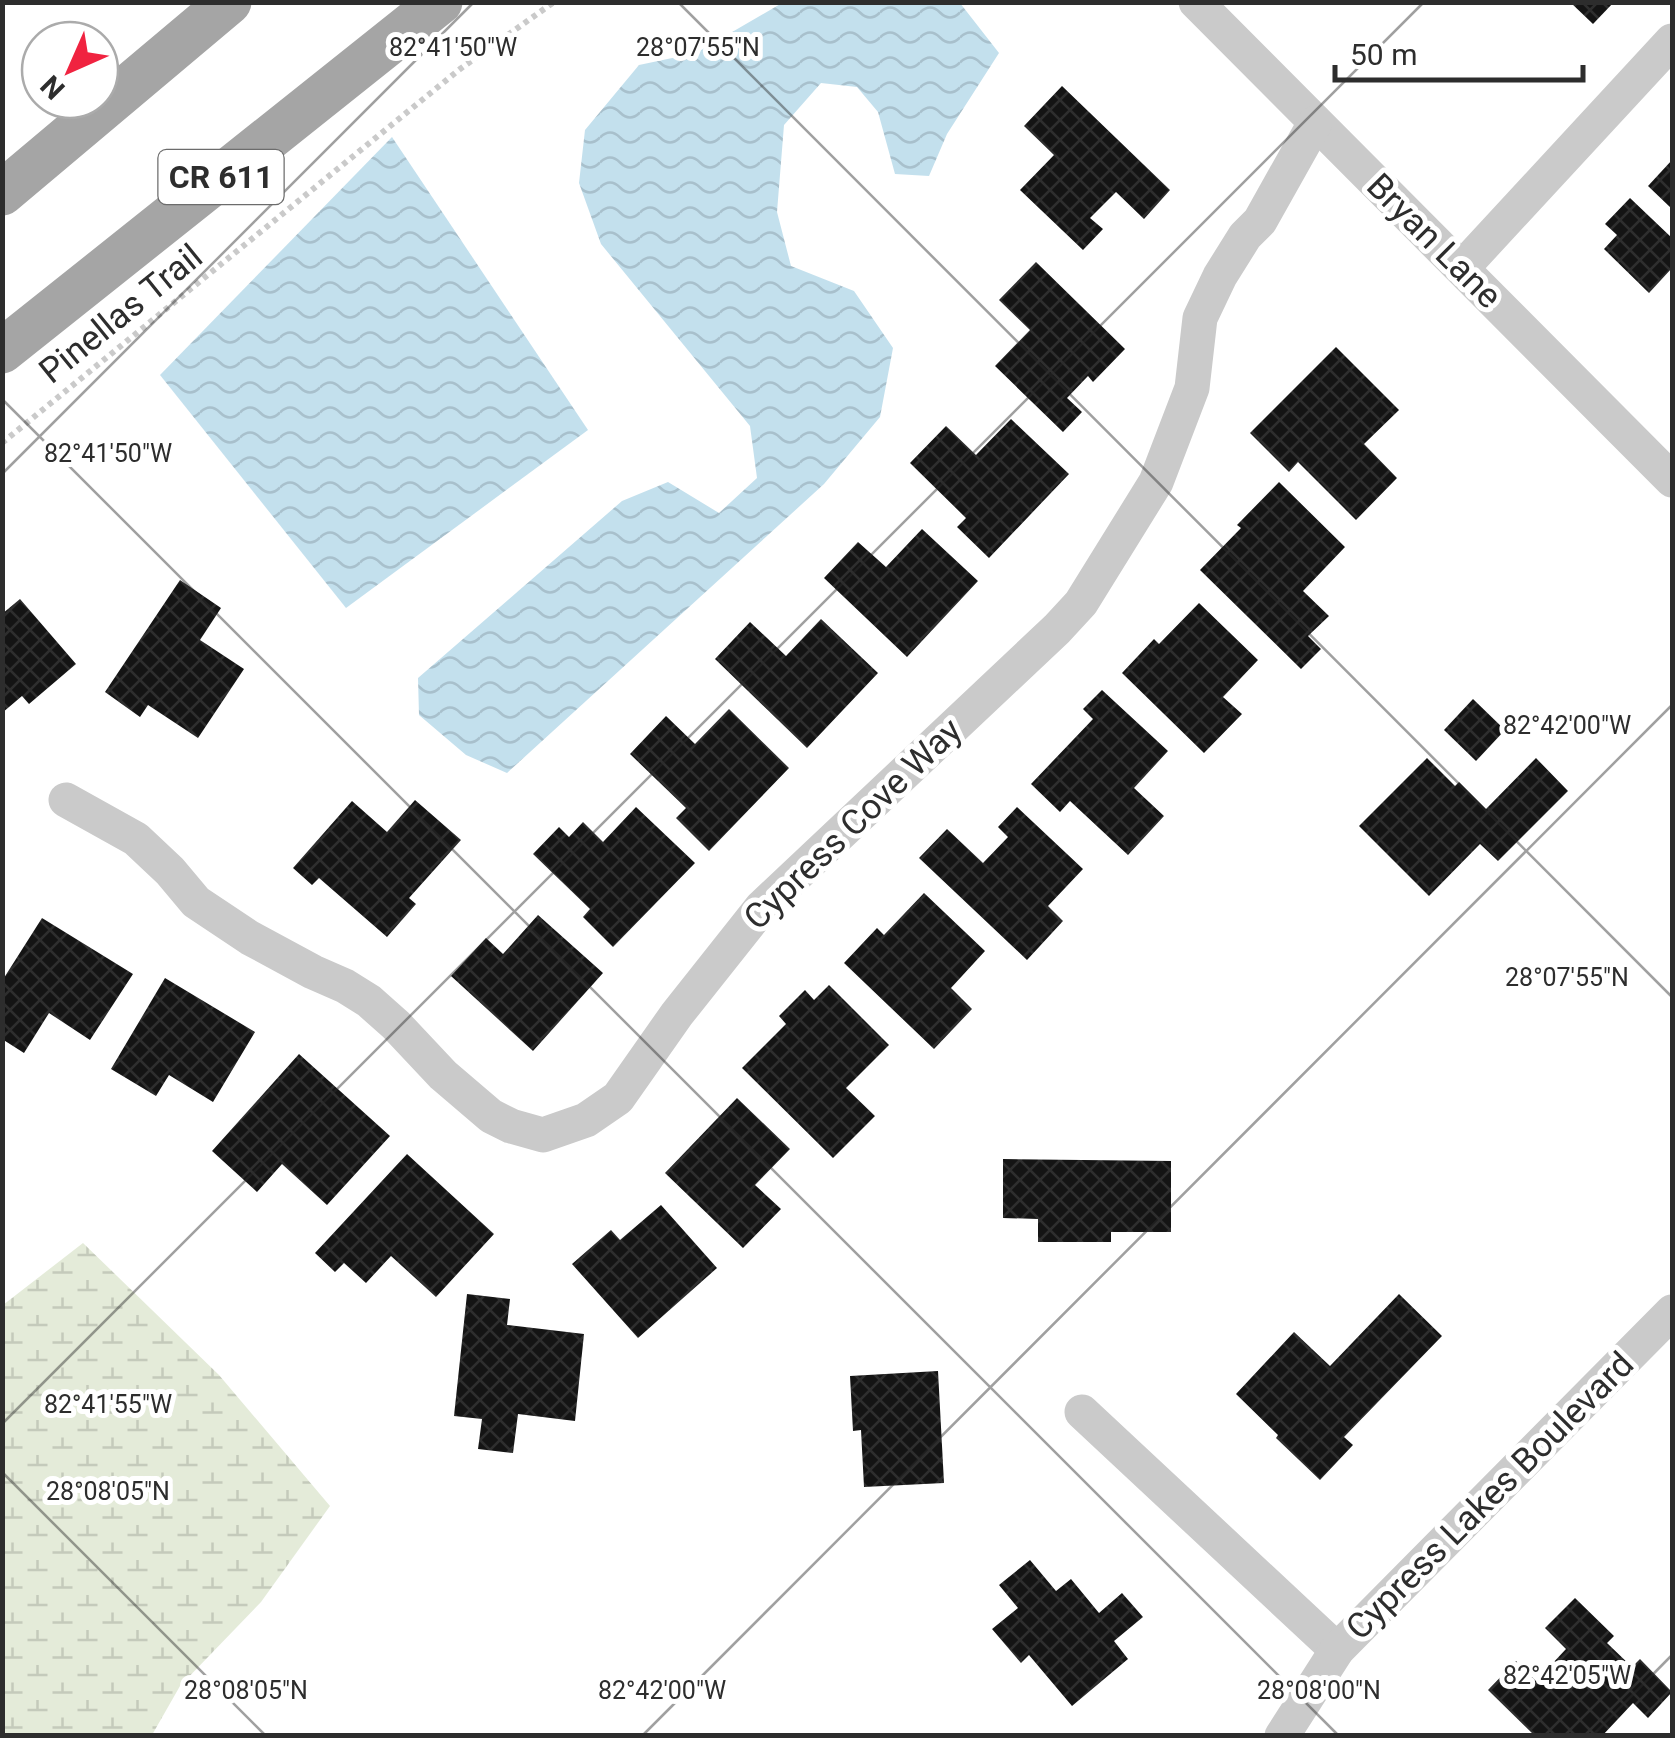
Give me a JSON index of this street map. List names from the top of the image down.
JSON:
{
  "streets": {
    "main road": ["CR 611"],
    "street": ["Bryan Lane", "Cypress Cove Way", "Cypress Lakes Boulevard"],
    "path": ["Pinellas Trail"]
  },
  "crossings": [
    ["Bryan Lane", "Cypress Cove Way"]
  ],
  "scale_bar": "50 m",
  "north": "bottom left",
  "coordinates": [
    "82°41'50\"W",
    "28°07'55\"N",
    "82°42'00\"W",
    "82°41'55\"W",
    "28°08'05\"N",
    "82°42'05\"W",
    "28°08'00\"N"
  ]
}
